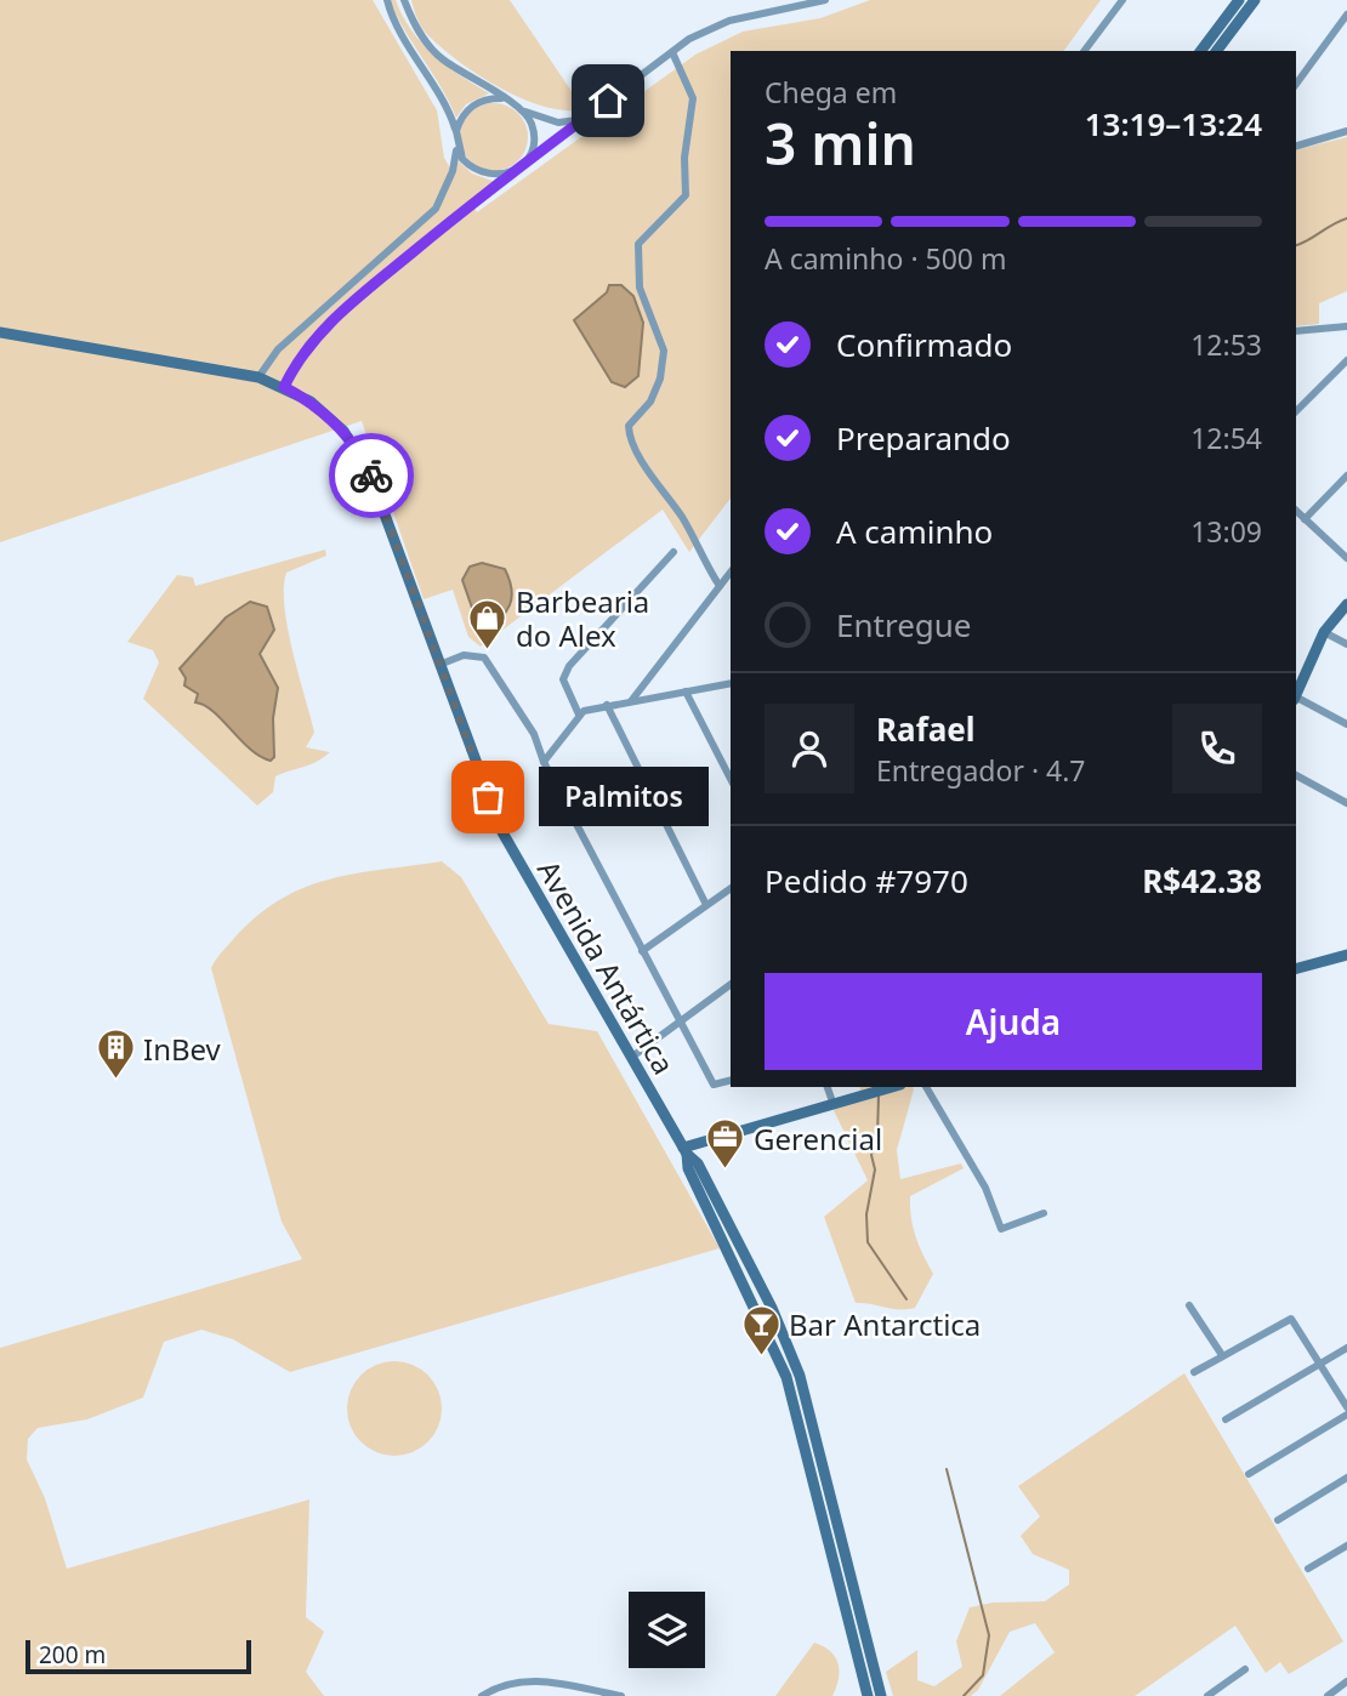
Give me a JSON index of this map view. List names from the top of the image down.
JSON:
{
  "streets": {
    "main road": ["Avenida Antártica"]
  },
  "places": {
    "shop": ["Barbearia do Alex"],
    "other": ["Palmitos"],
    "building": ["InBev"],
    "office": ["Gerencial"],
    "bar": ["Bar Antarctica"]
  },
  "scale_bar": "200 m",
  "page": {
    "heading": ["3 min", "Chega em", "13:19–13:24"],
    "panel": [
      "Rafael",
      "Entregador · 4.7",
      "Pedido #7970",
      "R$42.38"
    ],
    "bar": "A caminho · 500 m",
    "list": [
      ["Confirmado", "12:53"],
      ["Preparando", "12:54"],
      ["A caminho", "13:09"],
      "Entregue"
    ],
    "bubble": "Palmitos",
    "buttons": "Ajuda",
    "scale": "200 m"
  }
}
